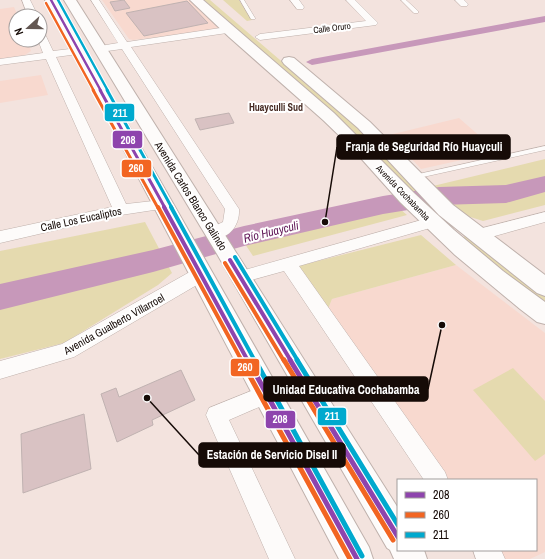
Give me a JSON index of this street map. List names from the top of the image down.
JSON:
{
  "streets": {
    "main road": ["Avenida Cochabamba", "Avenida Carlos Blanco Galindo"],
    "street": ["Calle Oruro", "Calle Los Eucaliptos", "Avenida Gualberto Villarroel"]
  },
  "crossings": [
    ["Calle Oruro", "Avenida Cochabamba"]
  ],
  "districts": ["Huayculli Sud"],
  "water": ["Río Huayculi"],
  "places": ["Franja de Seguridad Río Huayculi", "Unidad Educativa Cochabamba", "Estación de Servicio Disel II"],
  "lines": ["transit line 208", "transit line 211", "transit line 260"],
  "legend": ["208", "260", "211"],
  "north": "left"
}
